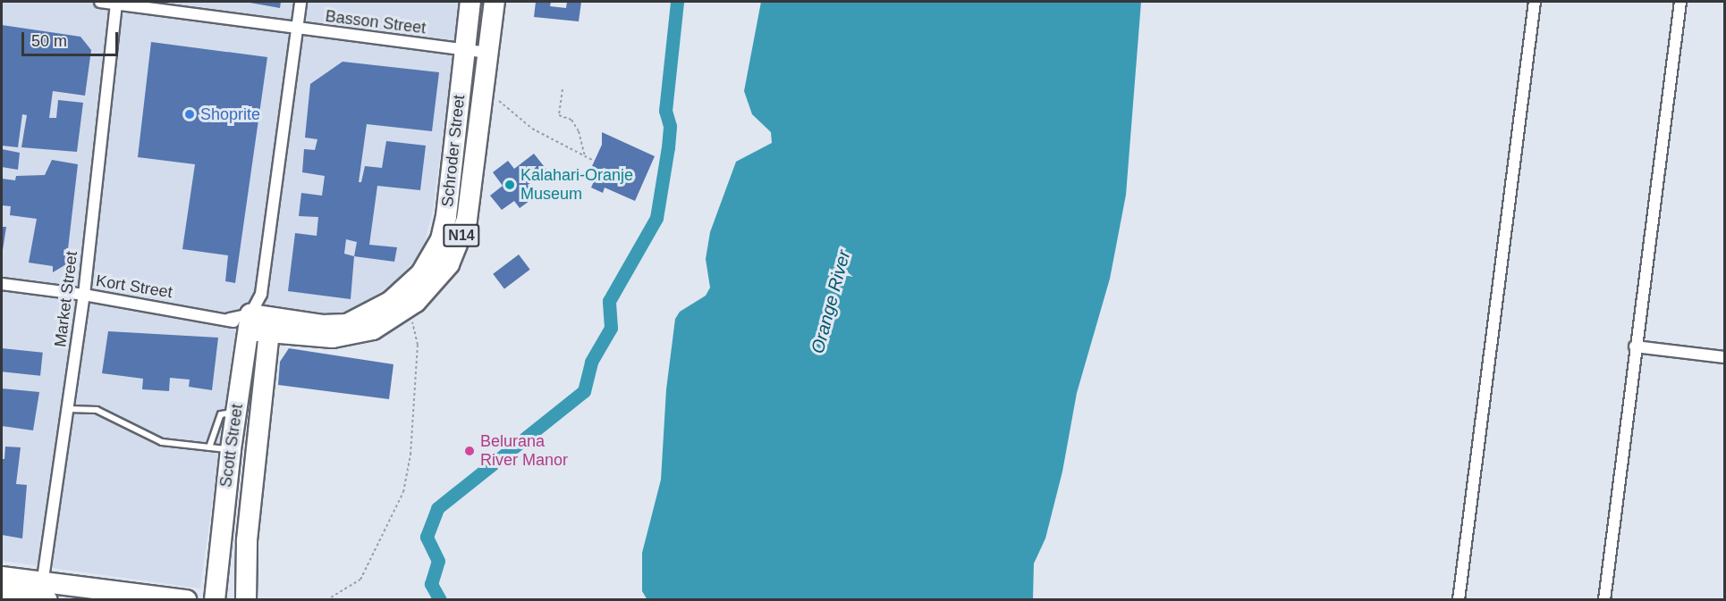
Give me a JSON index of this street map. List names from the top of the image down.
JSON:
{
  "streets": {
    "highway": ["Schroder Street", "N14", "Scott Street"],
    "street": ["Basson Street", "Kort Street", "Market Street"]
  },
  "crossings": [
    ["Basson Street", "Schroder Street"],
    ["Basson Street", "Market Street"],
    ["Basson Street", "Scott Street"],
    ["Schroder Street", "Kort Street"],
    ["Schroder Street", "Scott Street"],
    ["Kort Street", "Market Street"]
  ],
  "water": ["Orange River"],
  "places": ["Shoprite", "Kalahari-Oranje Museum", "Belurana River Manor"],
  "scale_bar": "50 m"
}
